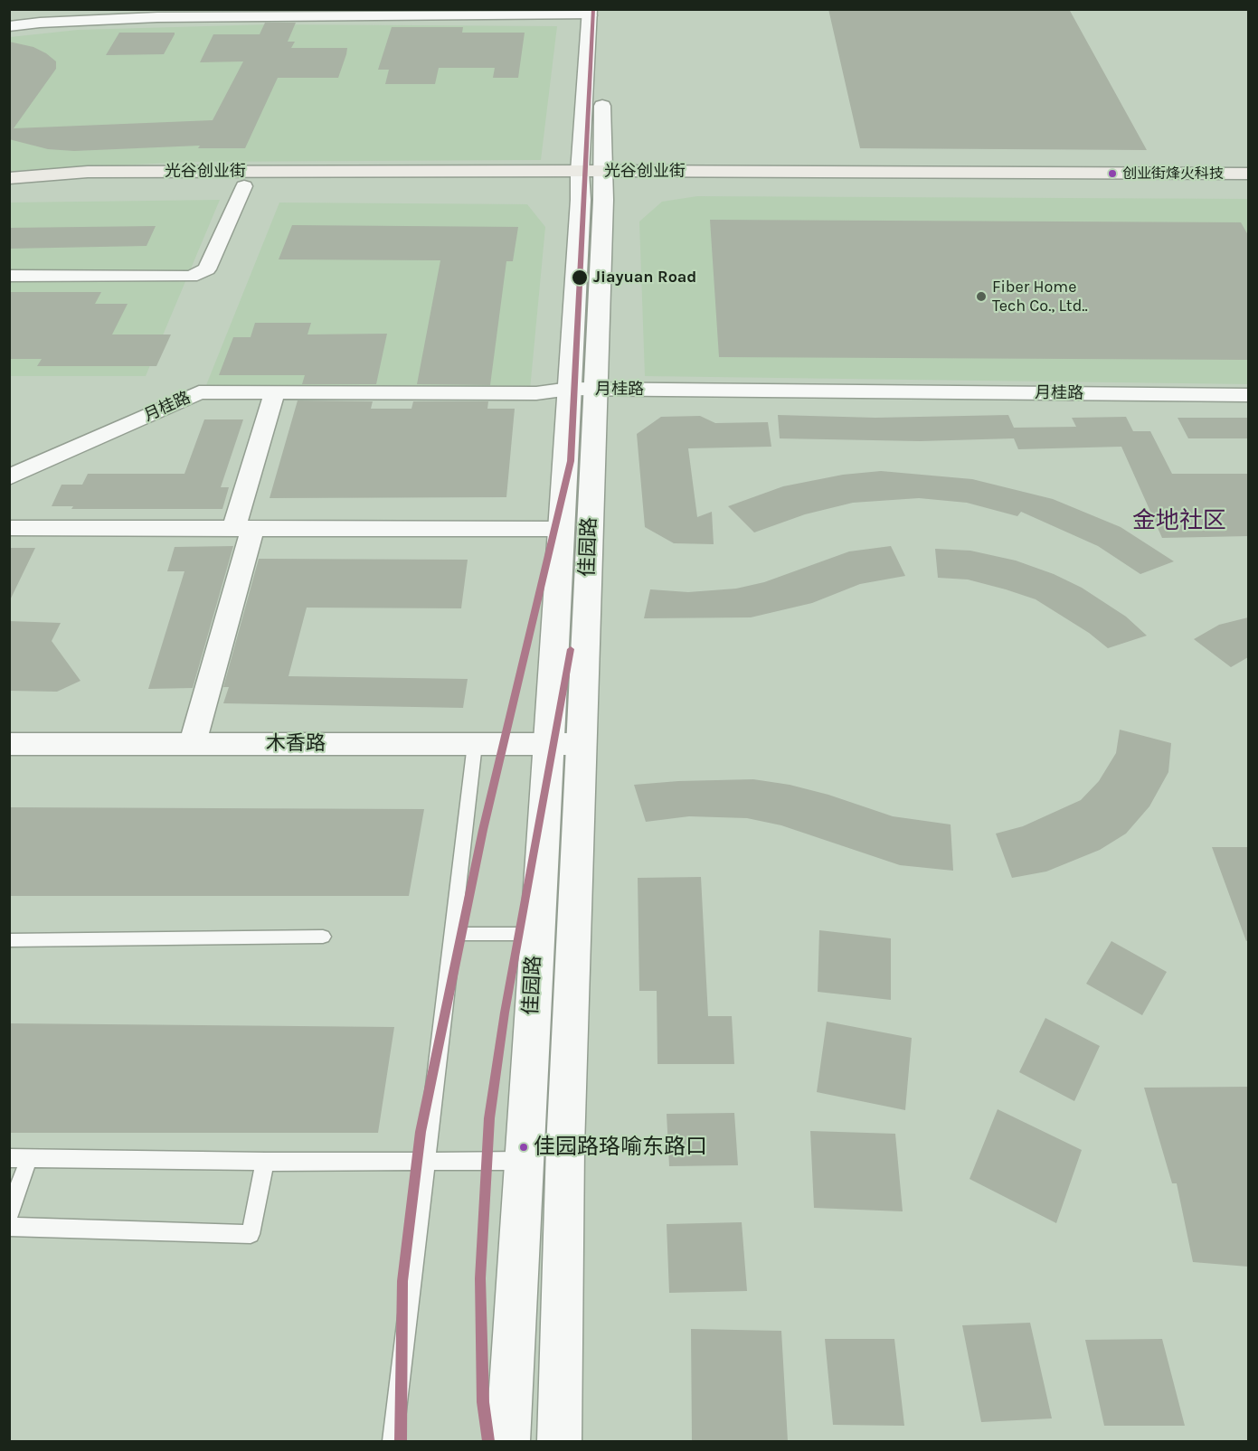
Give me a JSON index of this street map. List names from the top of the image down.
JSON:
{
  "streets": {
    "main road": ["光谷创业街"],
    "street": ["月桂路", "佳园路", "木香路"]
  },
  "crossings": [
    ["光谷创业街", "佳园路"],
    ["月桂路", "佳园路"],
    ["佳园路", "木香路"]
  ],
  "districts": ["金地社区"],
  "places": [
    "创业街烽火科技",
    "Jiayuan Road",
    "Fiber Home Tech Co., Ltd..",
    "佳园路珞喻东路口"
  ]
}
